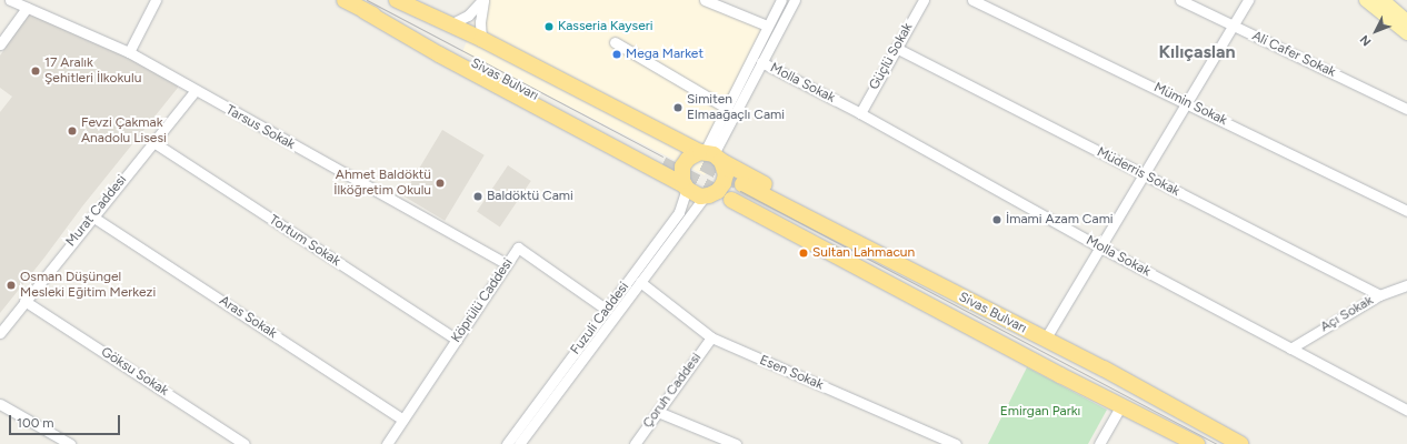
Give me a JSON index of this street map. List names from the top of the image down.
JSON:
{
  "streets": {
    "highway": ["Sivas Bulvarı"],
    "street": [
      "Ali Cafer Sokak",
      "Güçlü Sokak",
      "Molla Sokak",
      "Mümin Sokak",
      "Tarsus Sokak",
      "Müderris Sokak",
      "Murat Caddesi",
      "Tortum Sokak",
      "Köprülü Caddesi",
      "Açı Sokak",
      "Aras Sokak",
      "Fuzuli Caddesi",
      "Göksu Sokak",
      "Esen Sokak",
      "Çoruh Caddesi"
    ]
  },
  "crossings": [
    ["Güçlü Sokak", "Molla Sokak"],
    ["Güçlü Sokak", "Müderris Sokak"],
    ["Molla Sokak", "Açı Sokak"],
    ["Tarsus Sokak", "Murat Caddesi"],
    ["Tarsus Sokak", "Köprülü Caddesi"],
    ["Müderris Sokak", "Açı Sokak"],
    ["Murat Caddesi", "Tortum Sokak"],
    ["Murat Caddesi", "Aras Sokak"],
    ["Murat Caddesi", "Göksu Sokak"],
    ["Tortum Sokak", "Köprülü Caddesi"],
    ["Köprülü Caddesi", "Aras Sokak"],
    ["Köprülü Caddesi", "Fuzuli Caddesi"],
    ["Fuzuli Caddesi", "Esen Sokak"],
    ["Esen Sokak", "Çoruh Caddesi"]
  ],
  "districts": ["Kılıçaslan"],
  "parks": ["Emirgan Parkı"],
  "places": [
    "Kasseria Kayseri",
    "Mega Market",
    "17 Aralık Şehitleri İlkokulu",
    "Simiten Elmaağaçlı Cami",
    "Fevzi Çakmak Anadolu Lisesi",
    "Ahmet Baldöktü İlköğretim Okulu",
    "Baldöktü Cami",
    "İmami Azam Cami",
    "Sultan Lahmacun",
    "Osman Düşüngel Mesleki Eğitim Merkezi"
  ],
  "scale_bar": "100 m",
  "north": "bottom left"
}
